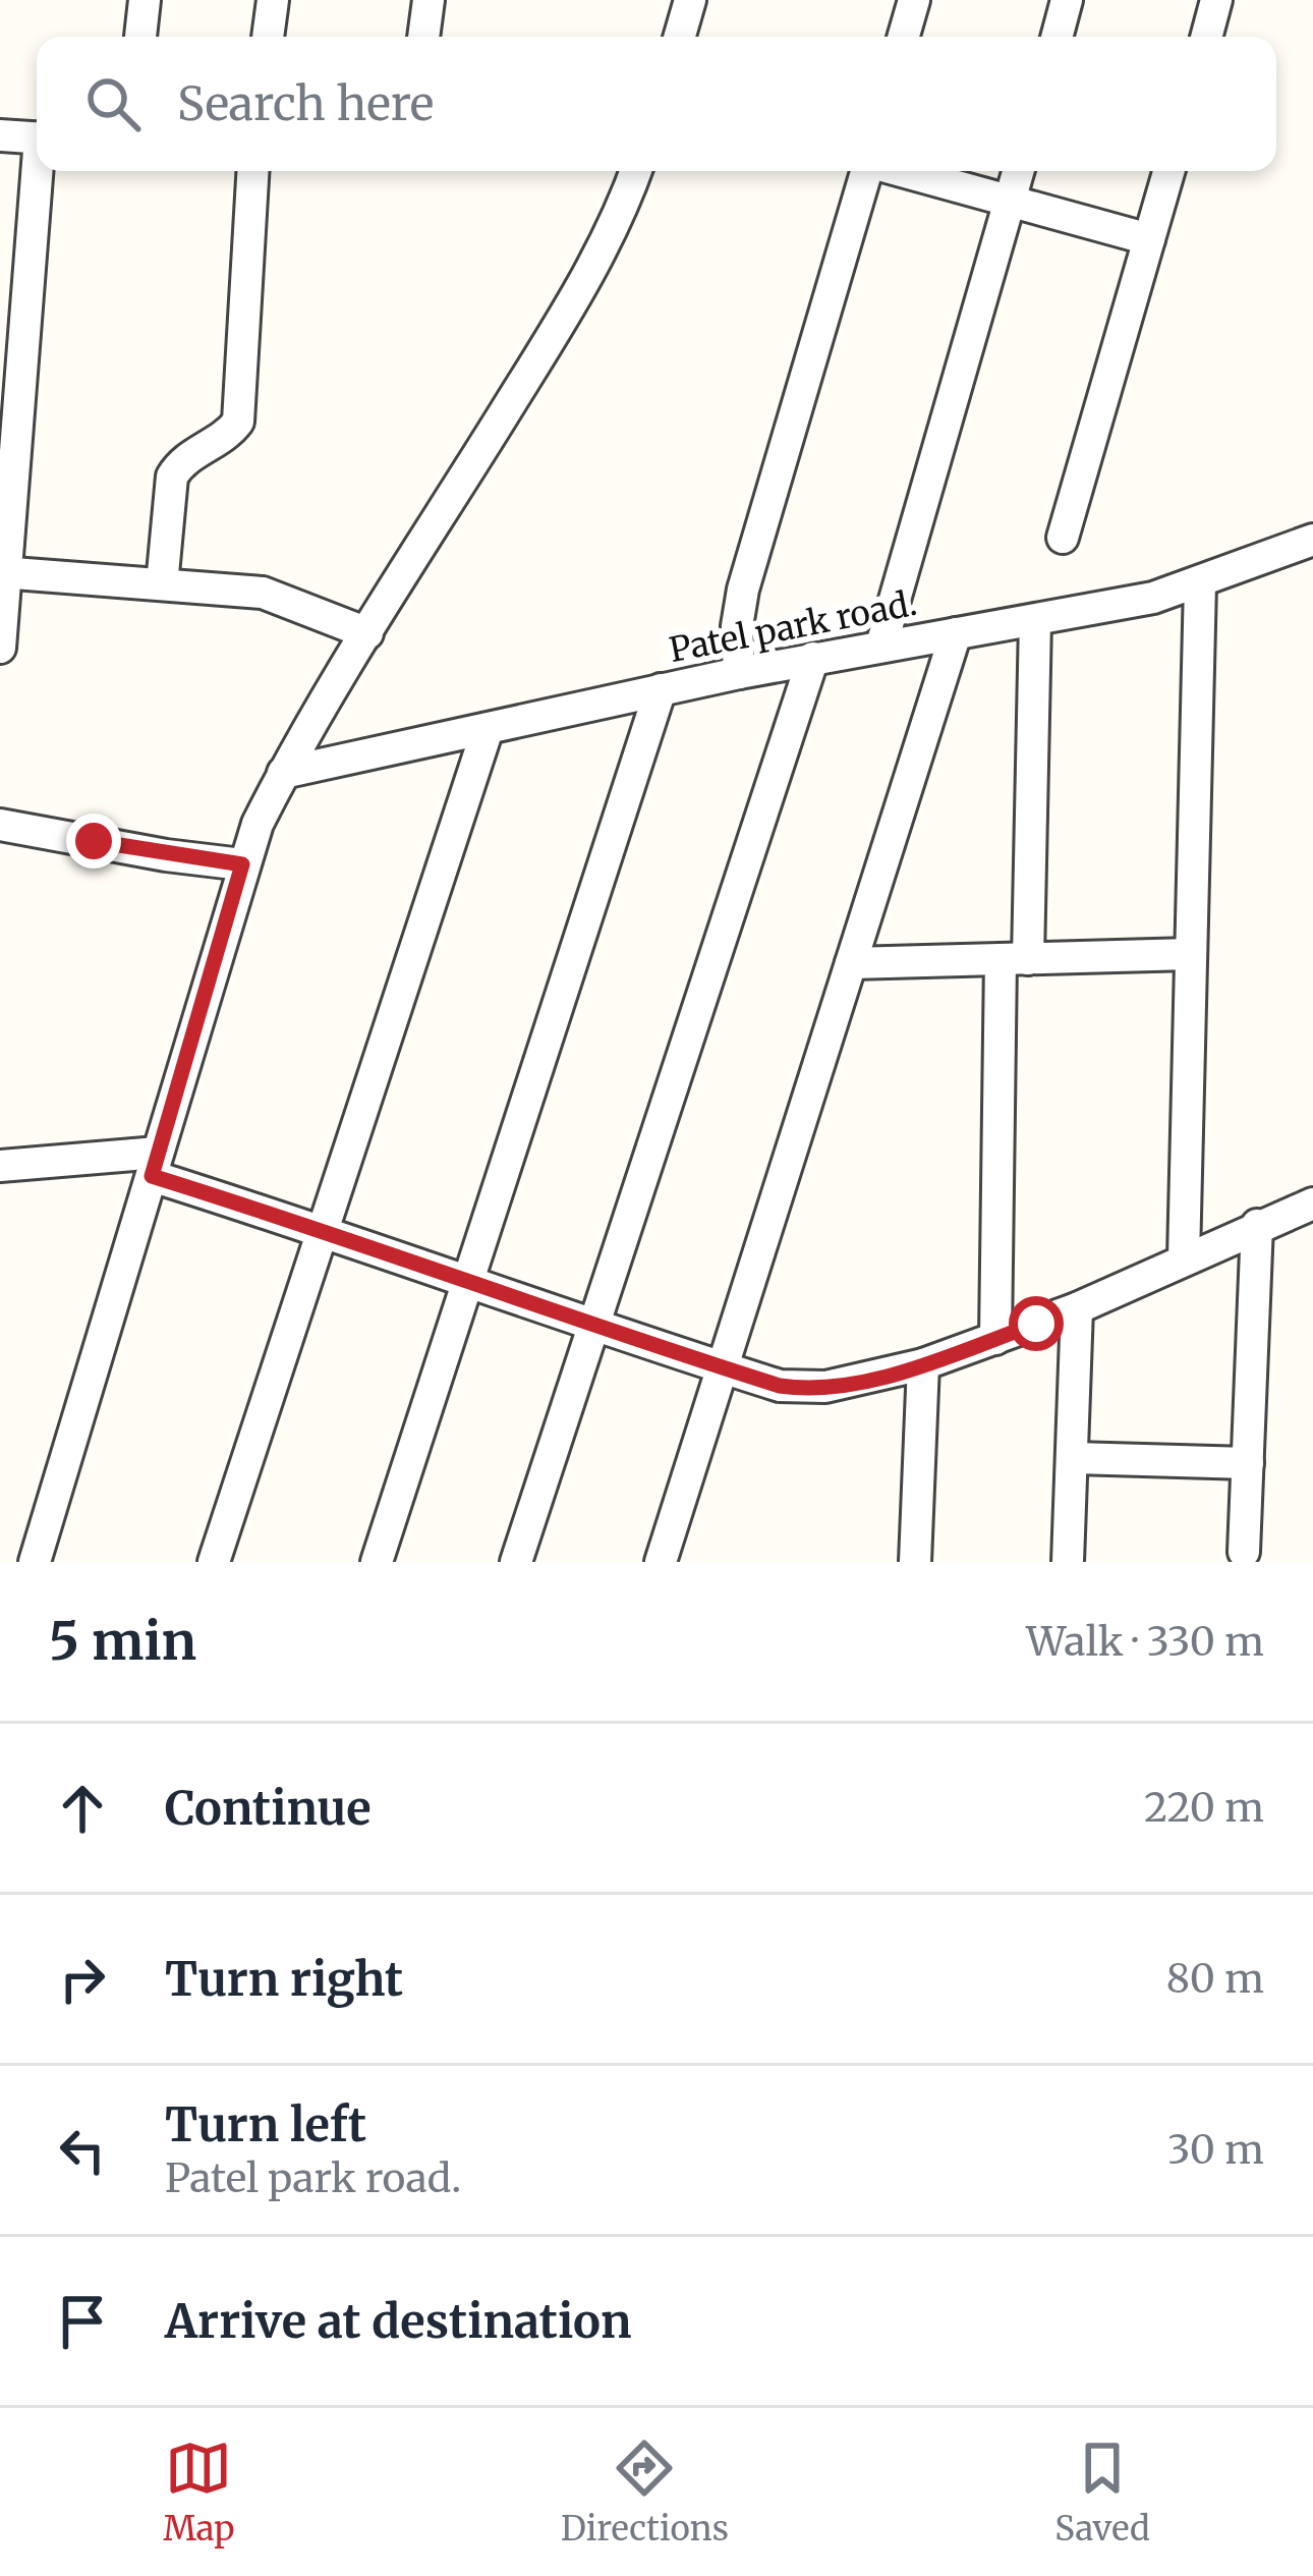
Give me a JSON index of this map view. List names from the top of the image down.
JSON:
{
  "streets": {
    "street": ["Patel park road."]
  },
  "page": {
    "search": "Search here",
    "heading": ["5 min", "Walk · 330 m"],
    "list": [
      ["Continue", "220 m"],
      ["Turn right", "80 m"],
      ["Turn left", "Patel park road.", "30 m"],
      "Arrive at destination"
    ],
    "nav": ["Map", "Directions", "Saved"]
  }
}
